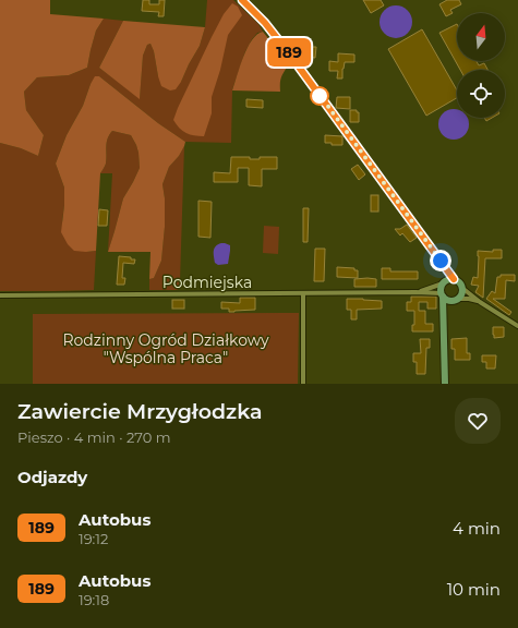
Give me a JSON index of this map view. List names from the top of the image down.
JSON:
{
  "streets": {
    "street": ["Podmiejska"]
  },
  "parks": ["Rodzinny Ogród Działkowy \"Wspólna Praca\""],
  "lines": ["bus line 189"],
  "north": "top",
  "page": {
    "on_map": "189",
    "heading": [
      ["Zawiercie Mrzygłodzka", "Pieszo · 4 min · 270 m"],
      "Odjazdy"
    ],
    "list": [
      {
        "mark": "189",
        "name": "Autobus",
        "note": "19:12",
        "value": "4 min"
      },
      {
        "mark": "189",
        "name": "Autobus",
        "note": "19:18",
        "value": "10 min"
      }
    ]
  }
}
